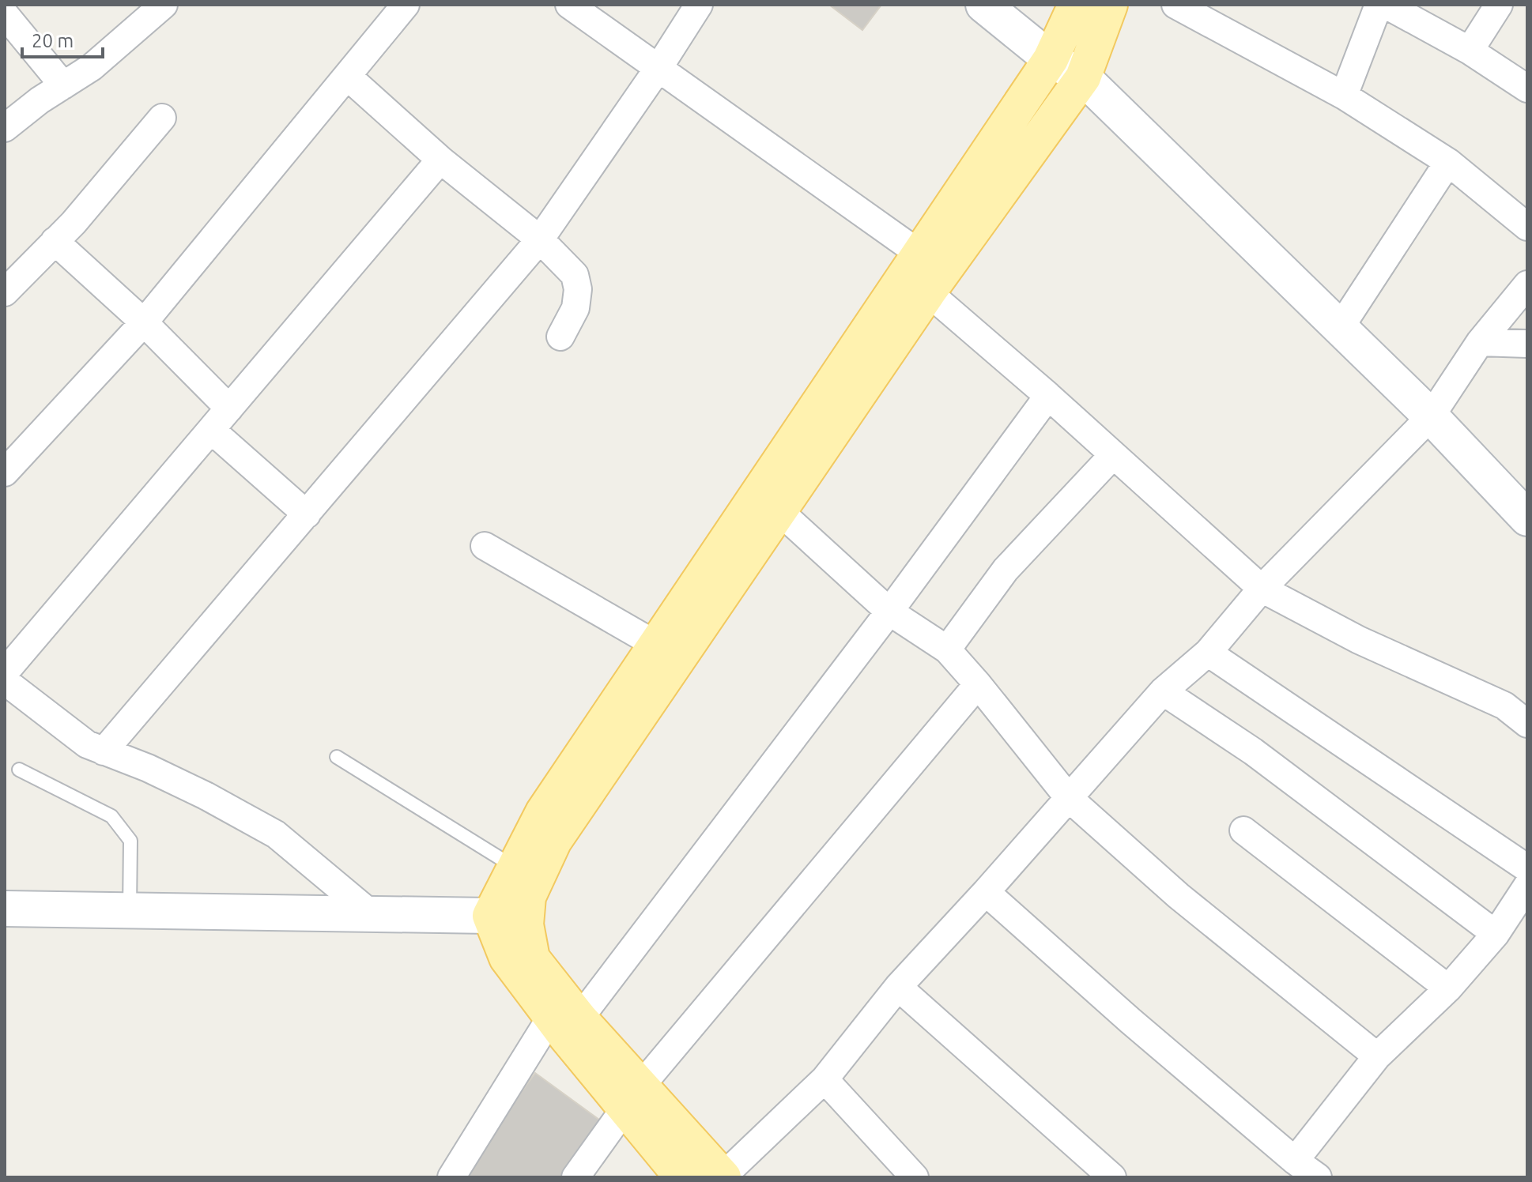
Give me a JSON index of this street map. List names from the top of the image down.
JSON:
{
  "scale_bar": "20 m"
}
